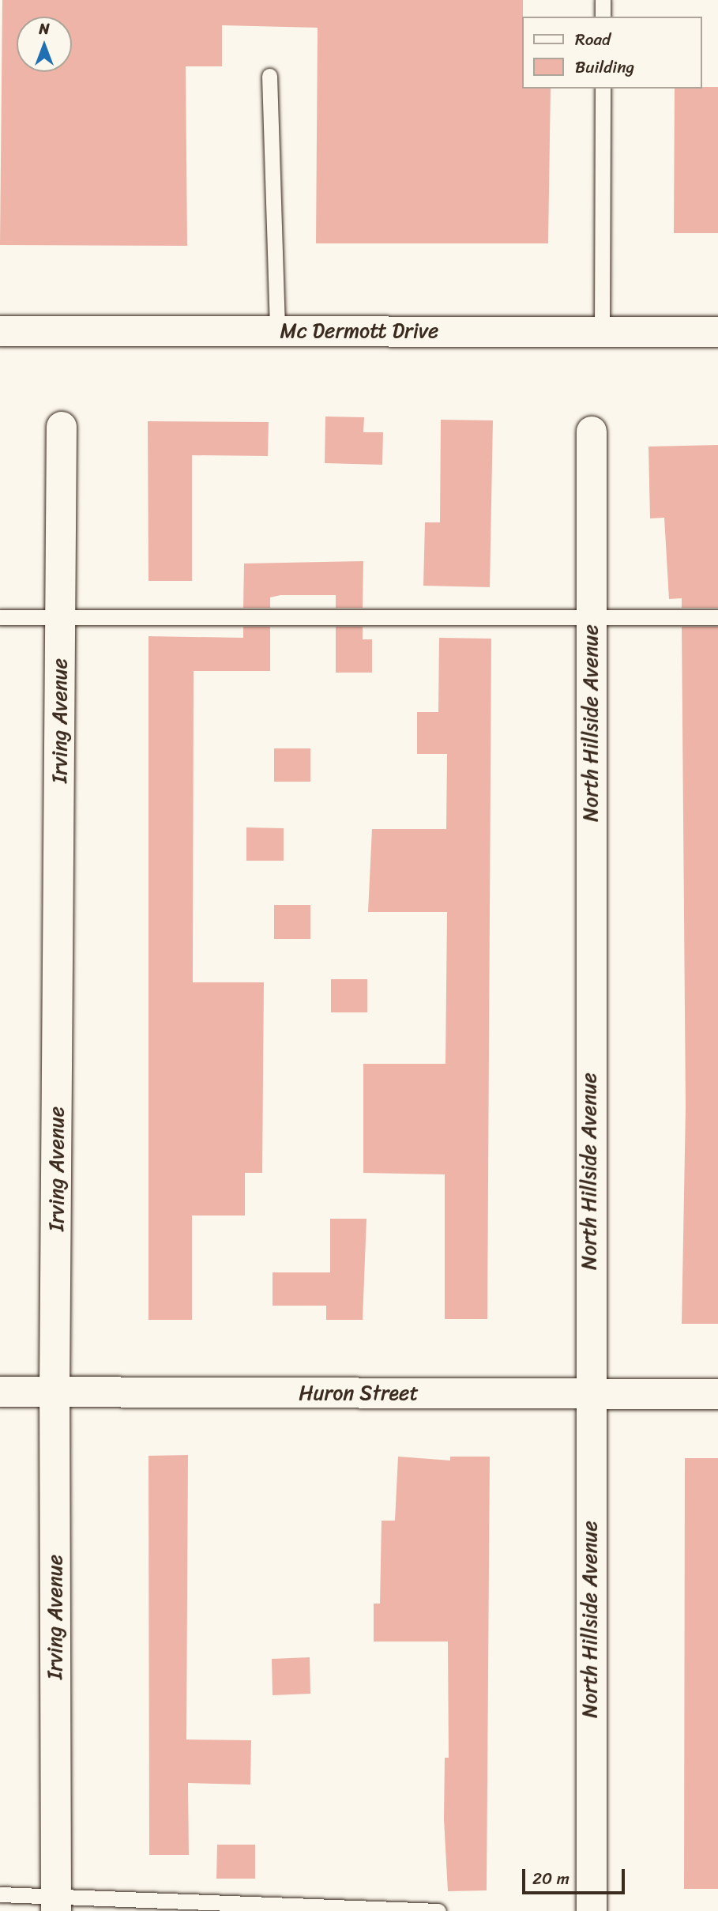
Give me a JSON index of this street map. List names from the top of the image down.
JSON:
{
  "streets": {
    "street": [
      "Mc Dermott Drive",
      "Irving Avenue",
      "North Hillside Avenue",
      "Huron Street"
    ]
  },
  "crossings": [
    ["Irving Avenue", "Huron Street"],
    ["North Hillside Avenue", "Huron Street"]
  ],
  "legend": ["Road", "Building"],
  "scale_bar": "20 m",
  "north": "top"
}
